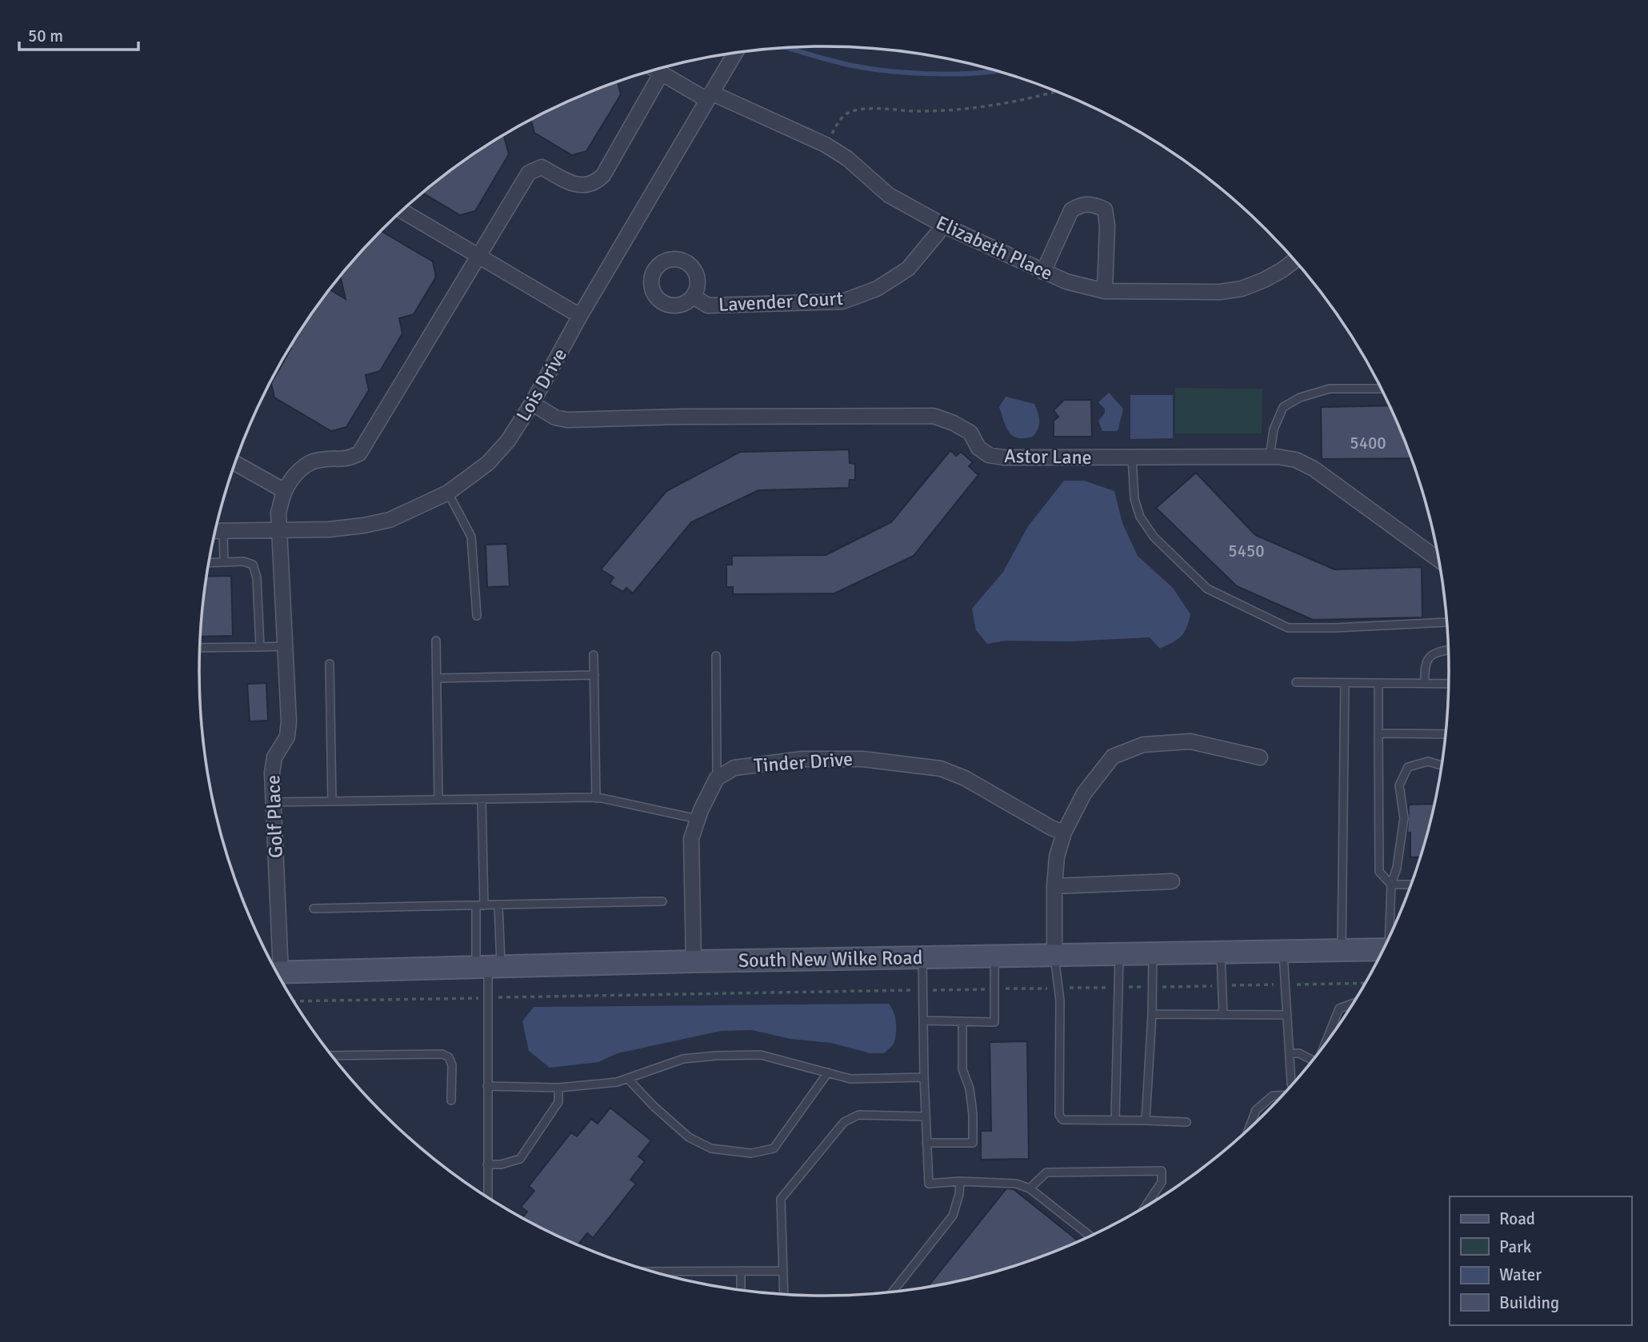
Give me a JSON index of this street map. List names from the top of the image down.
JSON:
{
  "streets": {
    "main road": ["South New Wilke Road"],
    "street": [
      "Elizabeth Place",
      "Lavender Court",
      "Lois Drive",
      "Astor Lane",
      "Tinder Drive",
      "Golf Place"
    ]
  },
  "crossings": [
    ["Elizabeth Place", "Lavender Court"],
    ["Elizabeth Place", "Lois Drive"],
    ["Lois Drive", "Astor Lane"],
    ["Lois Drive", "Golf Place"]
  ],
  "house_numbers": ["5400", "5450"],
  "legend": [
    "Road",
    "Park",
    "Water",
    "Building"
  ],
  "scale_bar": "50 m"
}
